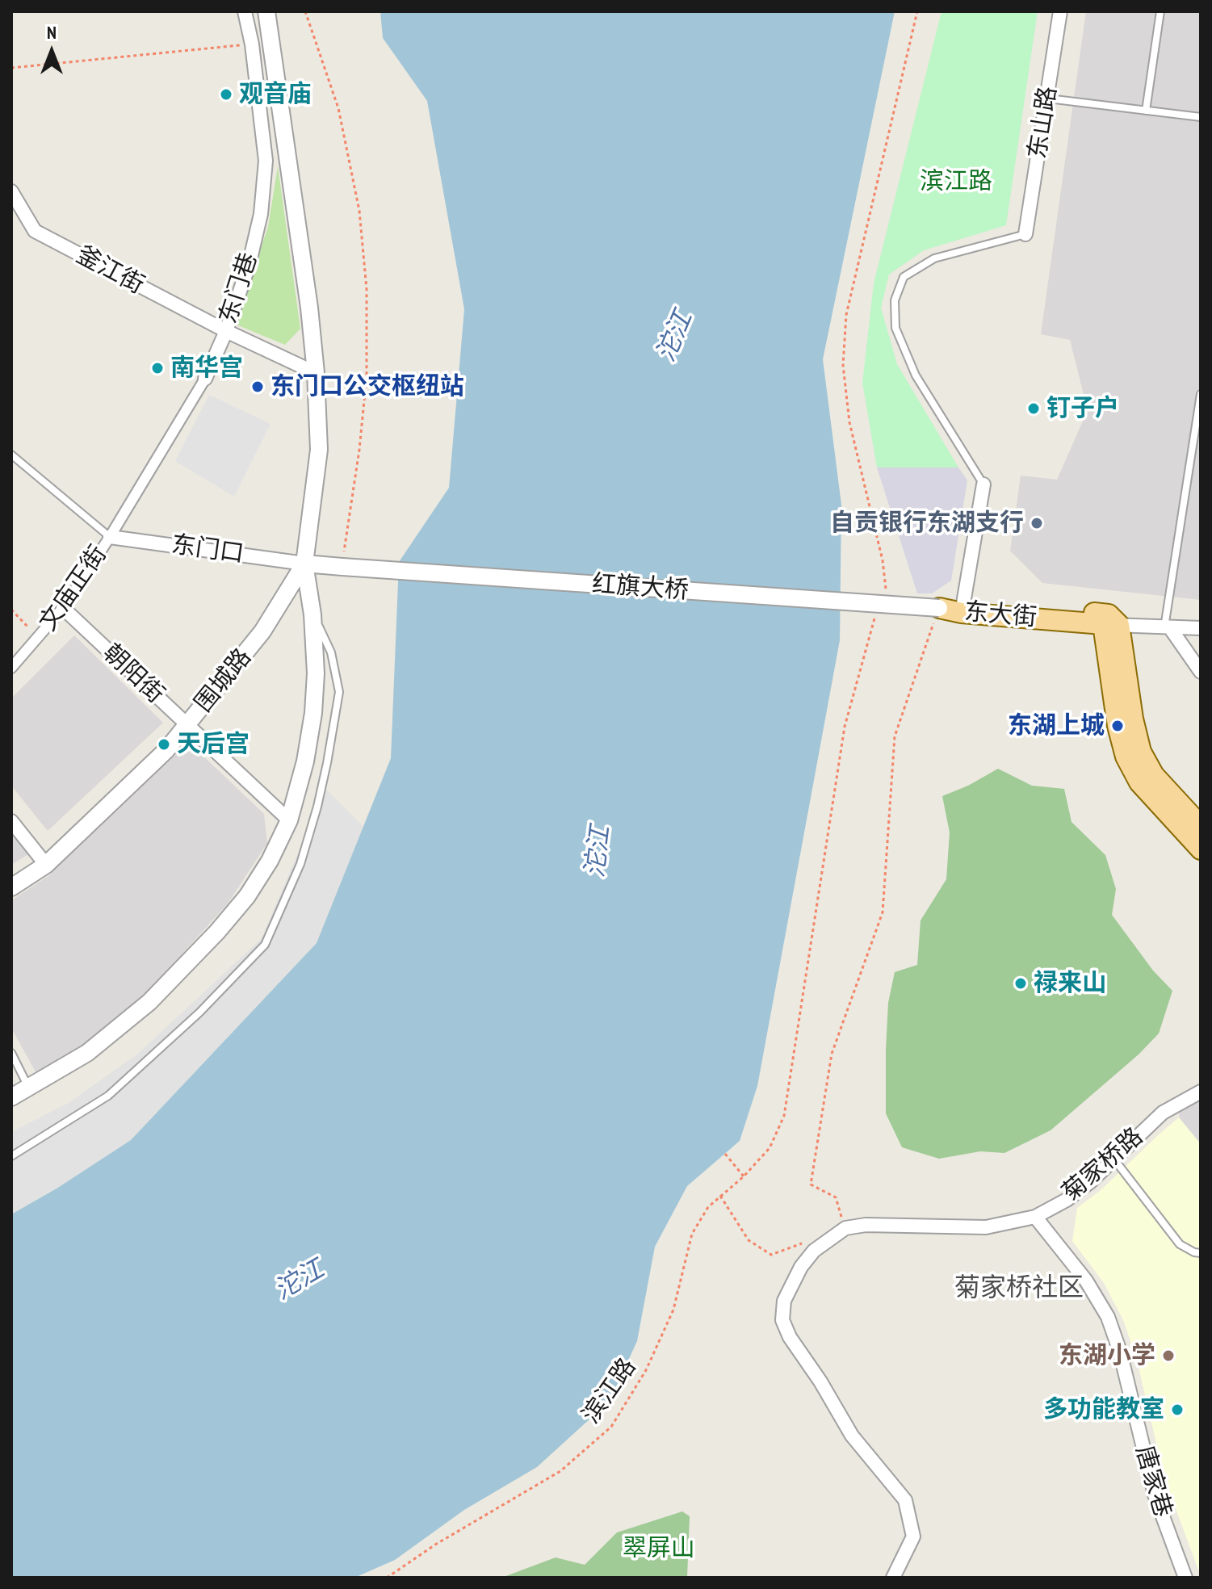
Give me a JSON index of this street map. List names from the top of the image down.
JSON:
{
  "streets": {
    "main road": ["东大街"],
    "street": [
      "东山路",
      "釜江街",
      "东门巷",
      "东门口",
      "红旗大桥",
      "文庙正街",
      "朝阳街",
      "围城路",
      "菊家桥路",
      "唐家巷"
    ],
    "path": ["滨江路"]
  },
  "crossings": [
    ["釜江街", "东门巷"],
    ["东门巷", "东门口"],
    ["东门巷", "文庙正街"],
    ["东门口", "红旗大桥"],
    ["东门口", "文庙正街"],
    ["东门口", "围城路"],
    ["红旗大桥", "东大街"],
    ["红旗大桥", "围城路"],
    ["文庙正街", "朝阳街"],
    ["朝阳街", "围城路"],
    ["菊家桥路", "唐家巷"]
  ],
  "districts": ["菊家桥社区"],
  "water": ["沱江"],
  "parks": ["滨江路", "翠屏山"],
  "places": [
    "观音庙",
    "南华宫",
    "东门口公交枢纽站",
    "钉子户",
    "自贡银行东湖支行",
    "东湖上城",
    "天后宫",
    "禄来山",
    "东湖小学",
    "多功能教室"
  ],
  "north": "top"
}
